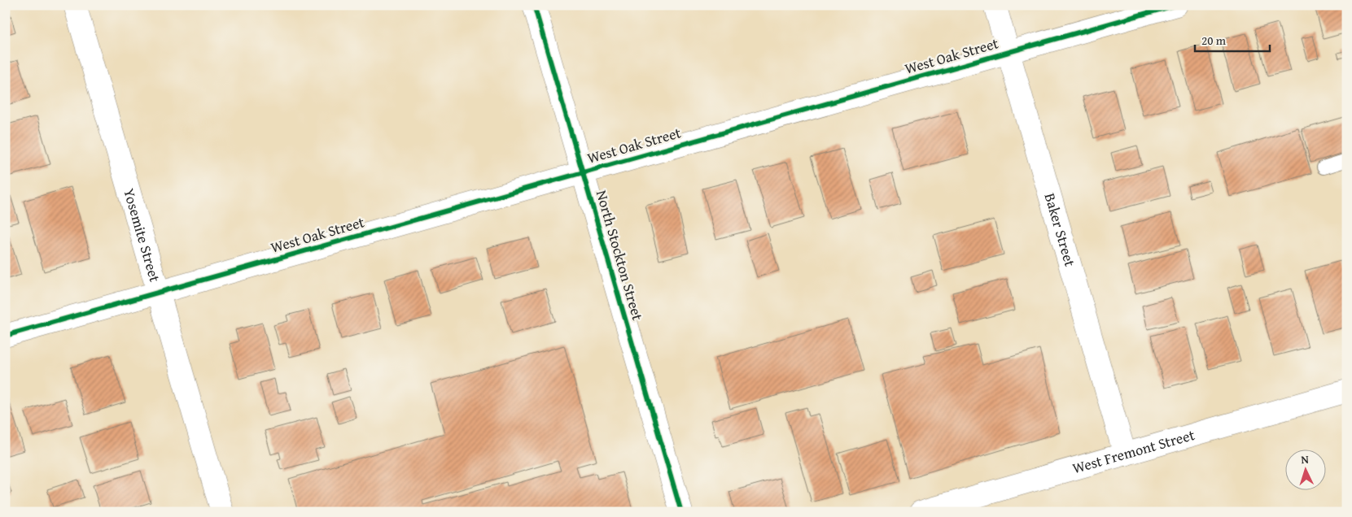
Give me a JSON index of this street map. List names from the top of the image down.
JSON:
{
  "streets": {
    "street": [
      "West Oak Street",
      "Baker Street",
      "Yosemite Street",
      "North Stockton Street",
      "West Fremont Street"
    ]
  },
  "crossings": [
    ["West Oak Street", "Baker Street"],
    ["West Oak Street", "Yosemite Street"],
    ["West Oak Street", "North Stockton Street"],
    ["Baker Street", "West Fremont Street"]
  ],
  "scale_bar": "20 m",
  "north": "top"
}
